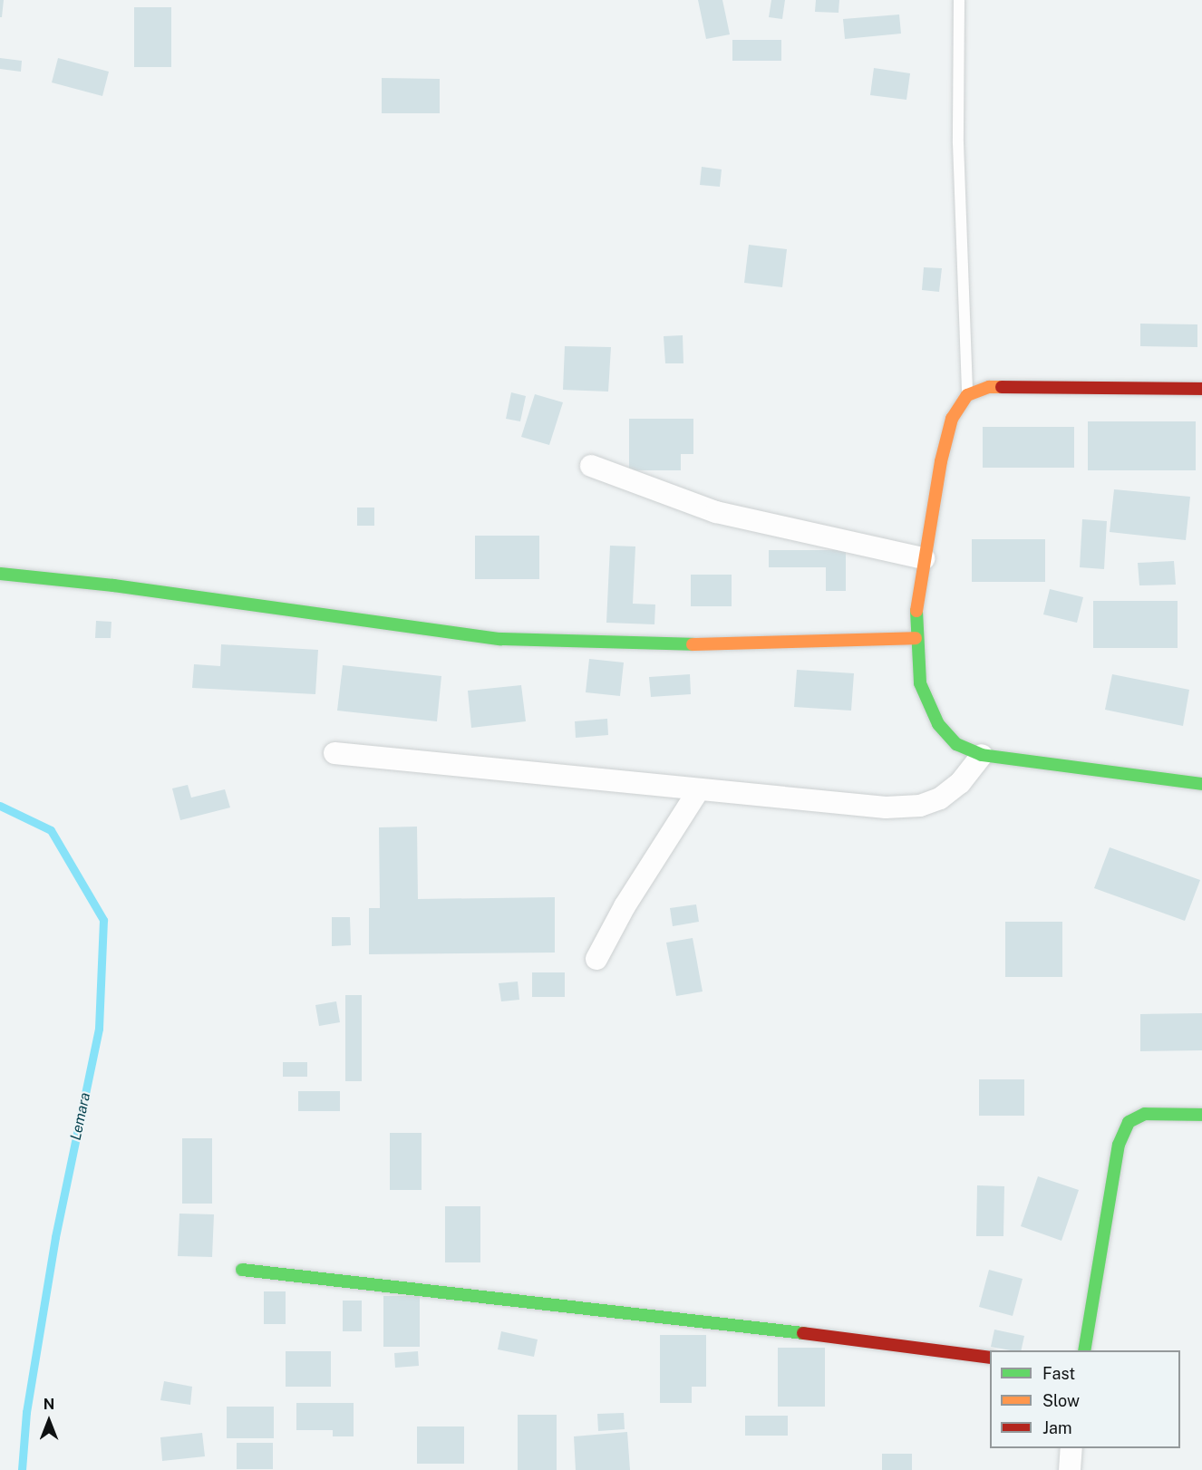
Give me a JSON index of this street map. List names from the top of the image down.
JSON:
{
  "water": ["Lemara"],
  "legend": ["Fast", "Slow", "Jam"],
  "north": "top"
}
